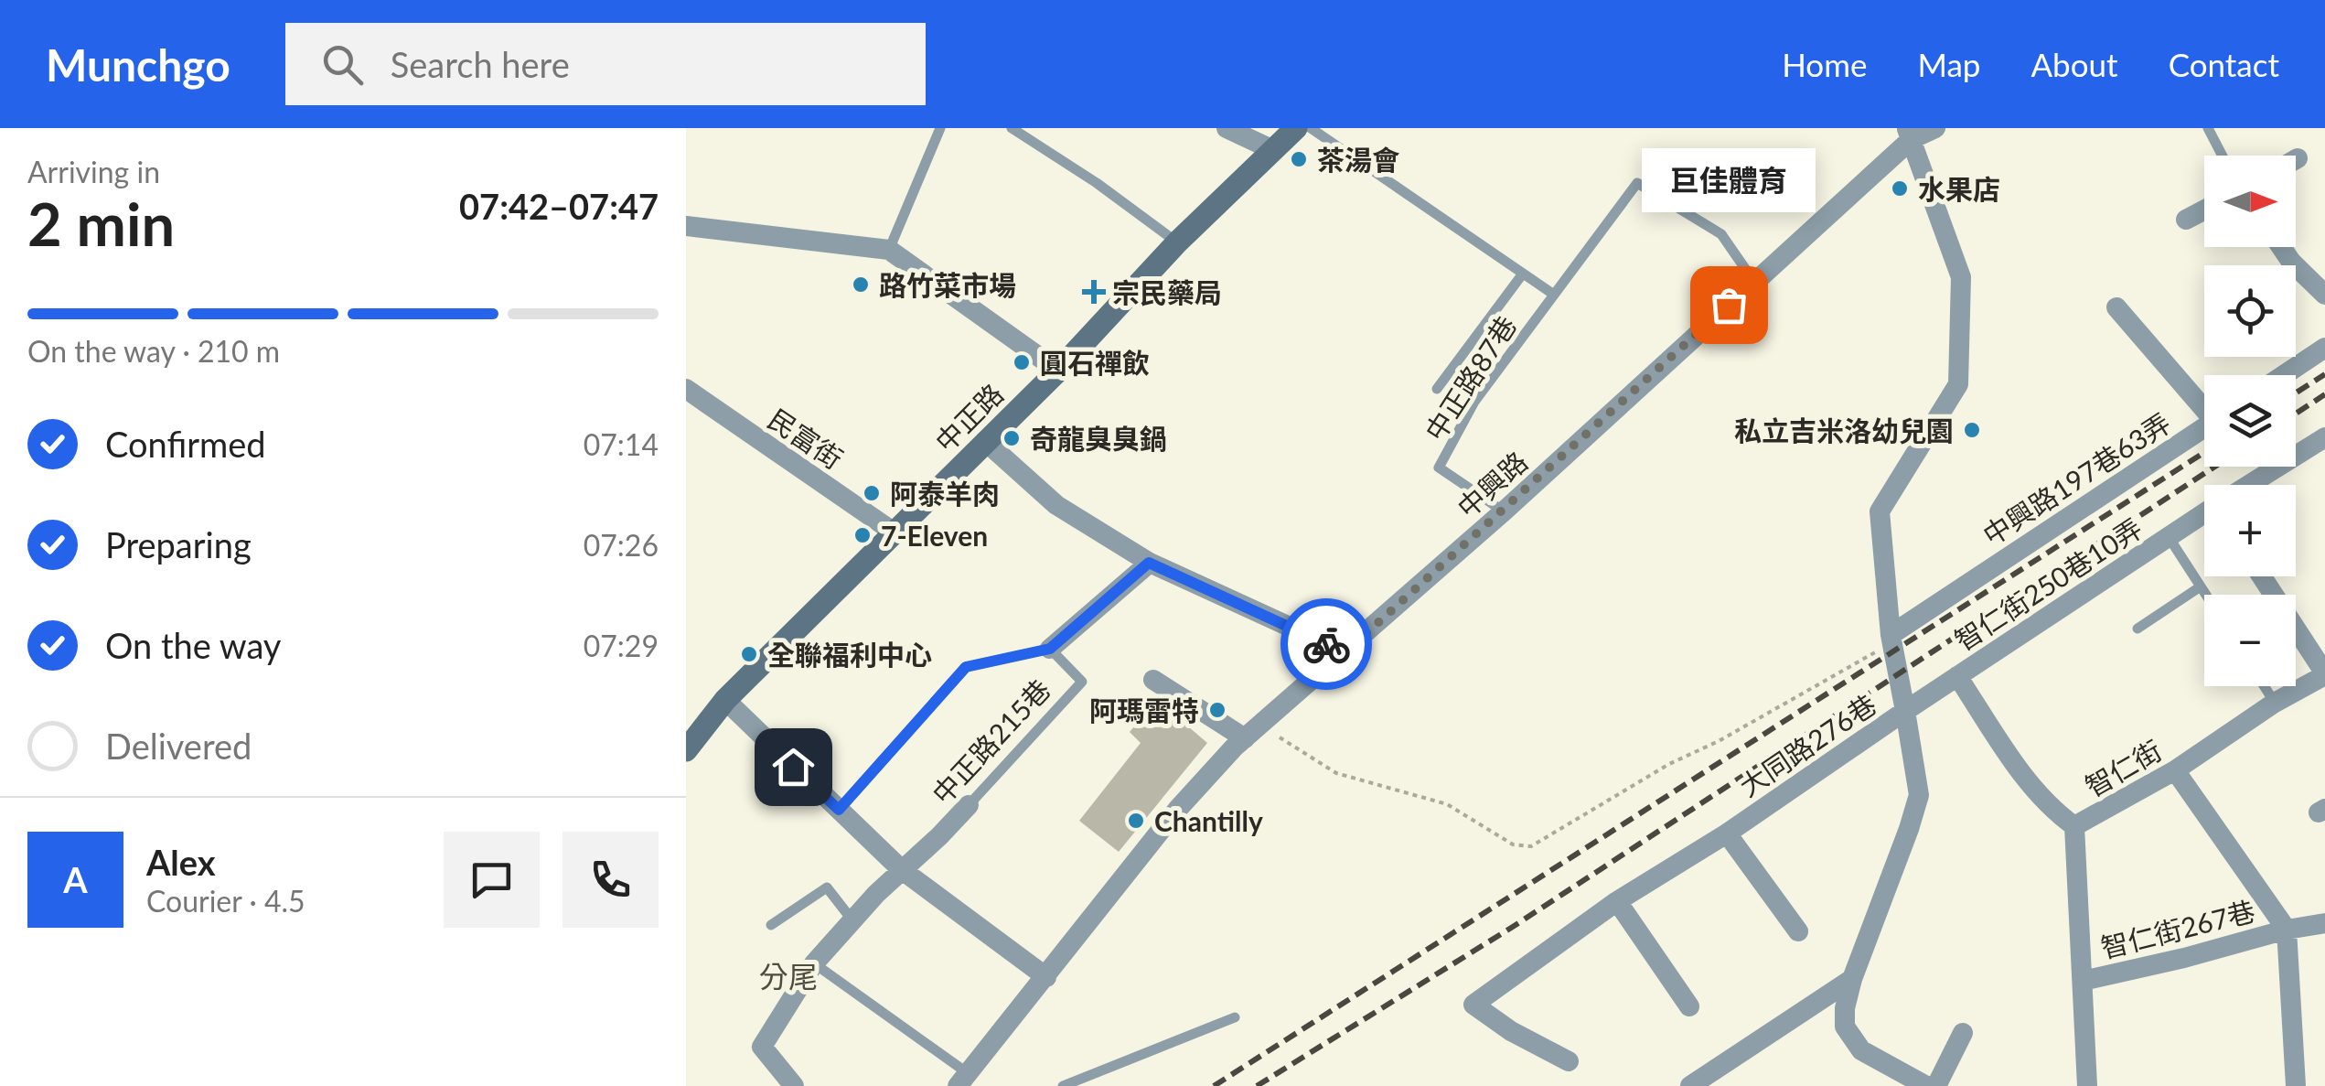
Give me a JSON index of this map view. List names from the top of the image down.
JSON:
{
  "streets": {
    "street": [
      "中正路",
      "民富街",
      "中興路197巷63弄",
      "中興路",
      "智仁街250巷10弄",
      "中正路215巷",
      "大同路276巷",
      "智仁街",
      "智仁街267巷"
    ],
    "lane": ["中正路87巷"]
  },
  "crossings": [
    ["中正路87巷", "中興路"],
    ["中正路", "民富街"],
    ["智仁街250巷10弄", "大同路276巷"],
    ["智仁街", "智仁街267巷"]
  ],
  "districts": ["分尾"],
  "places": {
    "other": [
      "茶湯會",
      "水果店",
      "路竹菜市場",
      "巨佳體育",
      "圓石禪飲",
      "私立吉米洛幼兒園",
      "奇龍臭臭鍋",
      "阿泰羊肉",
      "7-Eleven",
      "全聯福利中心",
      "阿瑪雷特",
      "Chantilly"
    ],
    "health": ["宗民藥局"]
  },
  "north": "right",
  "page": {
    "header": "Munchgo",
    "search": "Search here",
    "nav": [
      "Home",
      "Map",
      "About",
      "Contact"
    ],
    "heading": ["2 min", "Arriving in", "07:42–07:47"],
    "panel": ["Alex", "Courier · 4.5"],
    "bubble": "巨佳體育",
    "map_buttons": ["+", "−"],
    "bar": "On the way · 210 m",
    "list": [
      ["Confirmed", "07:14"],
      ["Preparing", "07:26"],
      ["On the way", "07:29"],
      "Delivered"
    ],
    "round": "A"
  }
}
